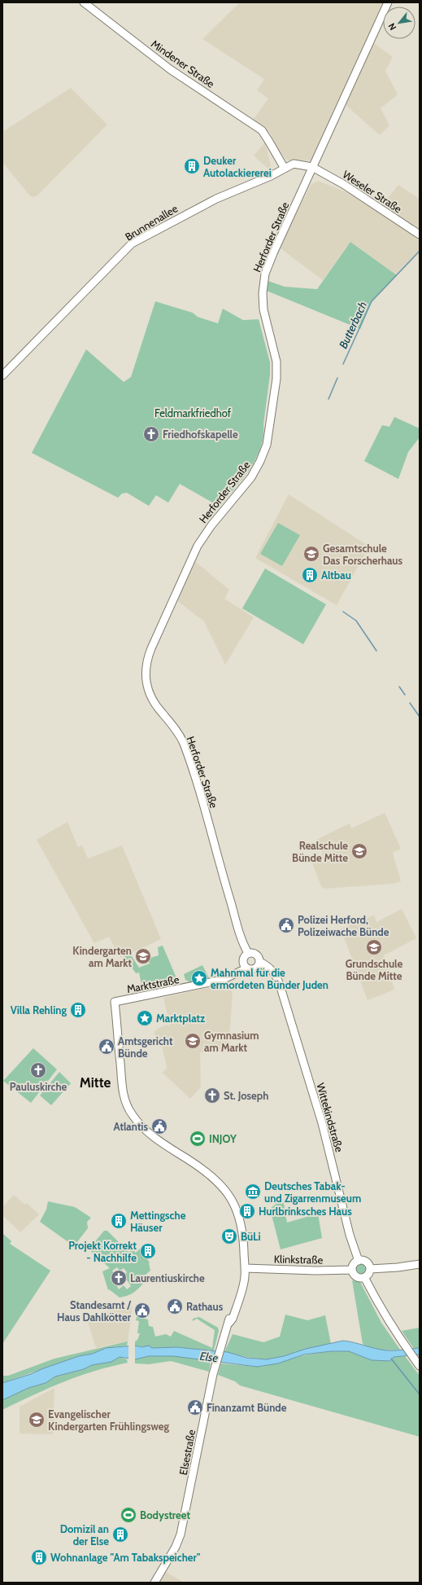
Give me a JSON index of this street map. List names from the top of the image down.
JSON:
{
  "streets": {
    "main road": [
      "Mindener Straße",
      "Weseler Straße",
      "Brunnenallee",
      "Herforder Straße",
      "Marktstraße",
      "Wittekindstraße",
      "Klinkstraße",
      "Elsestraße"
    ]
  },
  "crossings": [
    ["Mindener Straße", "Brunnenallee"],
    ["Weseler Straße", "Brunnenallee"],
    ["Weseler Straße", "Herforder Straße"],
    ["Brunnenallee", "Herforder Straße"],
    ["Herforder Straße", "Marktstraße"],
    ["Herforder Straße", "Wittekindstraße"],
    ["Marktstraße", "Wittekindstraße"],
    ["Marktstraße", "Elsestraße"],
    ["Wittekindstraße", "Klinkstraße"],
    ["Klinkstraße", "Elsestraße"]
  ],
  "districts": ["Mitte"],
  "water": ["Butterbach", "Else"],
  "parks": ["Feldmarkfriedhof"],
  "places": {
    "building": [
      "Deuker Autolackiererei",
      "Altbau",
      "Villa Rehling",
      "Hurlbrinksches Haus",
      "Mettingsche Häuser",
      "Projekt Korrekt - Nachhilfe",
      "Domizil an der Else",
      "Wohnanlage \"Am Tabakspeicher\""
    ],
    "church": [
      "Friedhofskapelle",
      "Pauluskirche",
      "St. Joseph",
      "Laurentiuskirche"
    ],
    "school or university": [
      "Gesamtschule Das Forscherhaus",
      "Realschule Bünde Mitte",
      "Grundschule Bünde Mitte",
      "Kindergarten am Markt",
      "Gymnasium am Markt",
      "Evangelischer Kindergarten Frühlingsweg"
    ],
    "public building": [
      "Polizei Herford, Polizeiwache Bünde",
      "Amtsgericht Bünde",
      "Atlantis",
      "Rathaus",
      "Standesamt / Haus Dahlkötter",
      "Finanzamt Bünde"
    ],
    "place": ["Mahnmal für die ermordeten Bünder Juden", "Marktplatz"],
    "sports": ["INJOY", "Bodystreet"],
    "museum": ["Deutsches Tabak- und Zigarrenmuseum"],
    "theatre": ["BüLi"]
  },
  "north": "bottom left"
}
